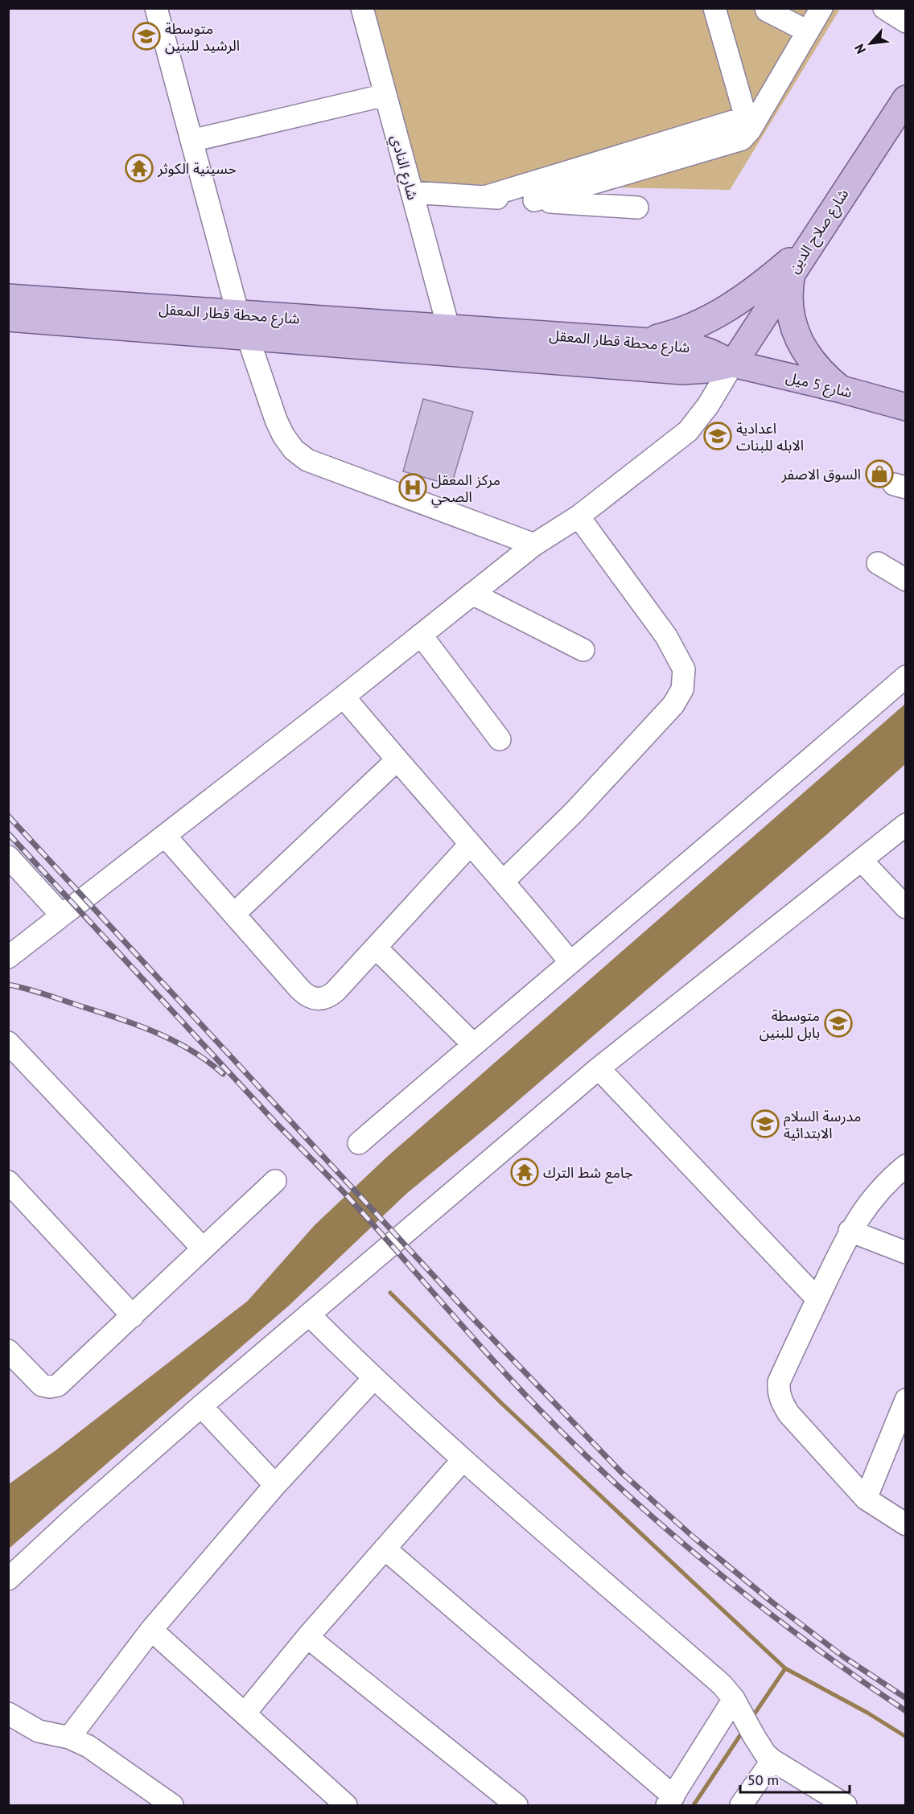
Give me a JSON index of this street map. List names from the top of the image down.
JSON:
{
  "streets": {
    "main road": ["شارع صلاح الدين", "شارع محطة قطار المعقل", "شارع 5 ميل"],
    "street": ["شارع النادي"]
  },
  "crossings": [
    ["شارع النادي", "شارع محطة قطار المعقل"],
    ["شارع صلاح الدين", "شارع محطة قطار المعقل"],
    ["شارع صلاح الدين", "شارع 5 ميل"],
    ["شارع محطة قطار المعقل", "شارع 5 ميل"]
  ],
  "places": {
    "school or university": [
      "متوسطة الرشيد للبنين",
      "اعدادية الابله للبنات",
      "متوسطة بابل للبنين",
      "مدرسة السلام الابتدائية"
    ],
    "temple": ["حسينية الكوثر", "جامع شط الترك"],
    "shop": ["السوق الاصفر"],
    "hospital": ["مركز المعقل الصحي"]
  },
  "scale_bar": "50 m",
  "north": "bottom left"
}
